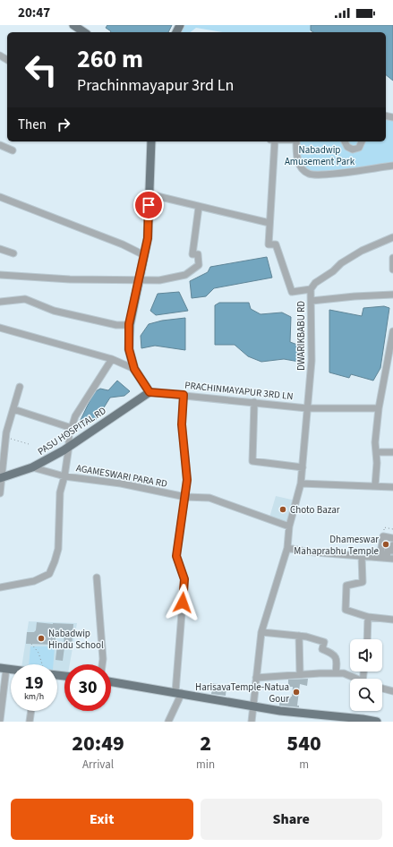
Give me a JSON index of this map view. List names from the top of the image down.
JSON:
{
  "streets": {
    "main road": ["PASU HOSPITAL RD"],
    "street": ["DWARIKBABU RD", "PRACHINMAYAPUR 3RD LN", "AGAMESWARI PARA RD"]
  },
  "crossings": [
    ["DWARIKBABU RD", "PRACHINMAYAPUR 3RD LN"],
    ["DWARIKBABU RD", "AGAMESWARI PARA RD"],
    ["PRACHINMAYAPUR 3RD LN", "PASU HOSPITAL RD"],
    ["PASU HOSPITAL RD", "AGAMESWARI PARA RD"]
  ],
  "parks": ["Nabadwip Amusement Park"],
  "places": [
    "Choto Bazar",
    "Dhameswar Mahaprabhu Temple",
    "Nabadwip Hindu School",
    "HarisavaTemple-Natua Gour"
  ],
  "page": {
    "status": "20:47",
    "turn": ["260 m", "Prachinmayapur 3rd Ln"],
    "then": "Then",
    "speed": "19 km/h",
    "limit": "30",
    "eta": [
      "20:49",
      "Arrival",
      "2",
      "min",
      "540",
      "m"
    ],
    "buttons": ["Exit", "Share"]
  }
}
